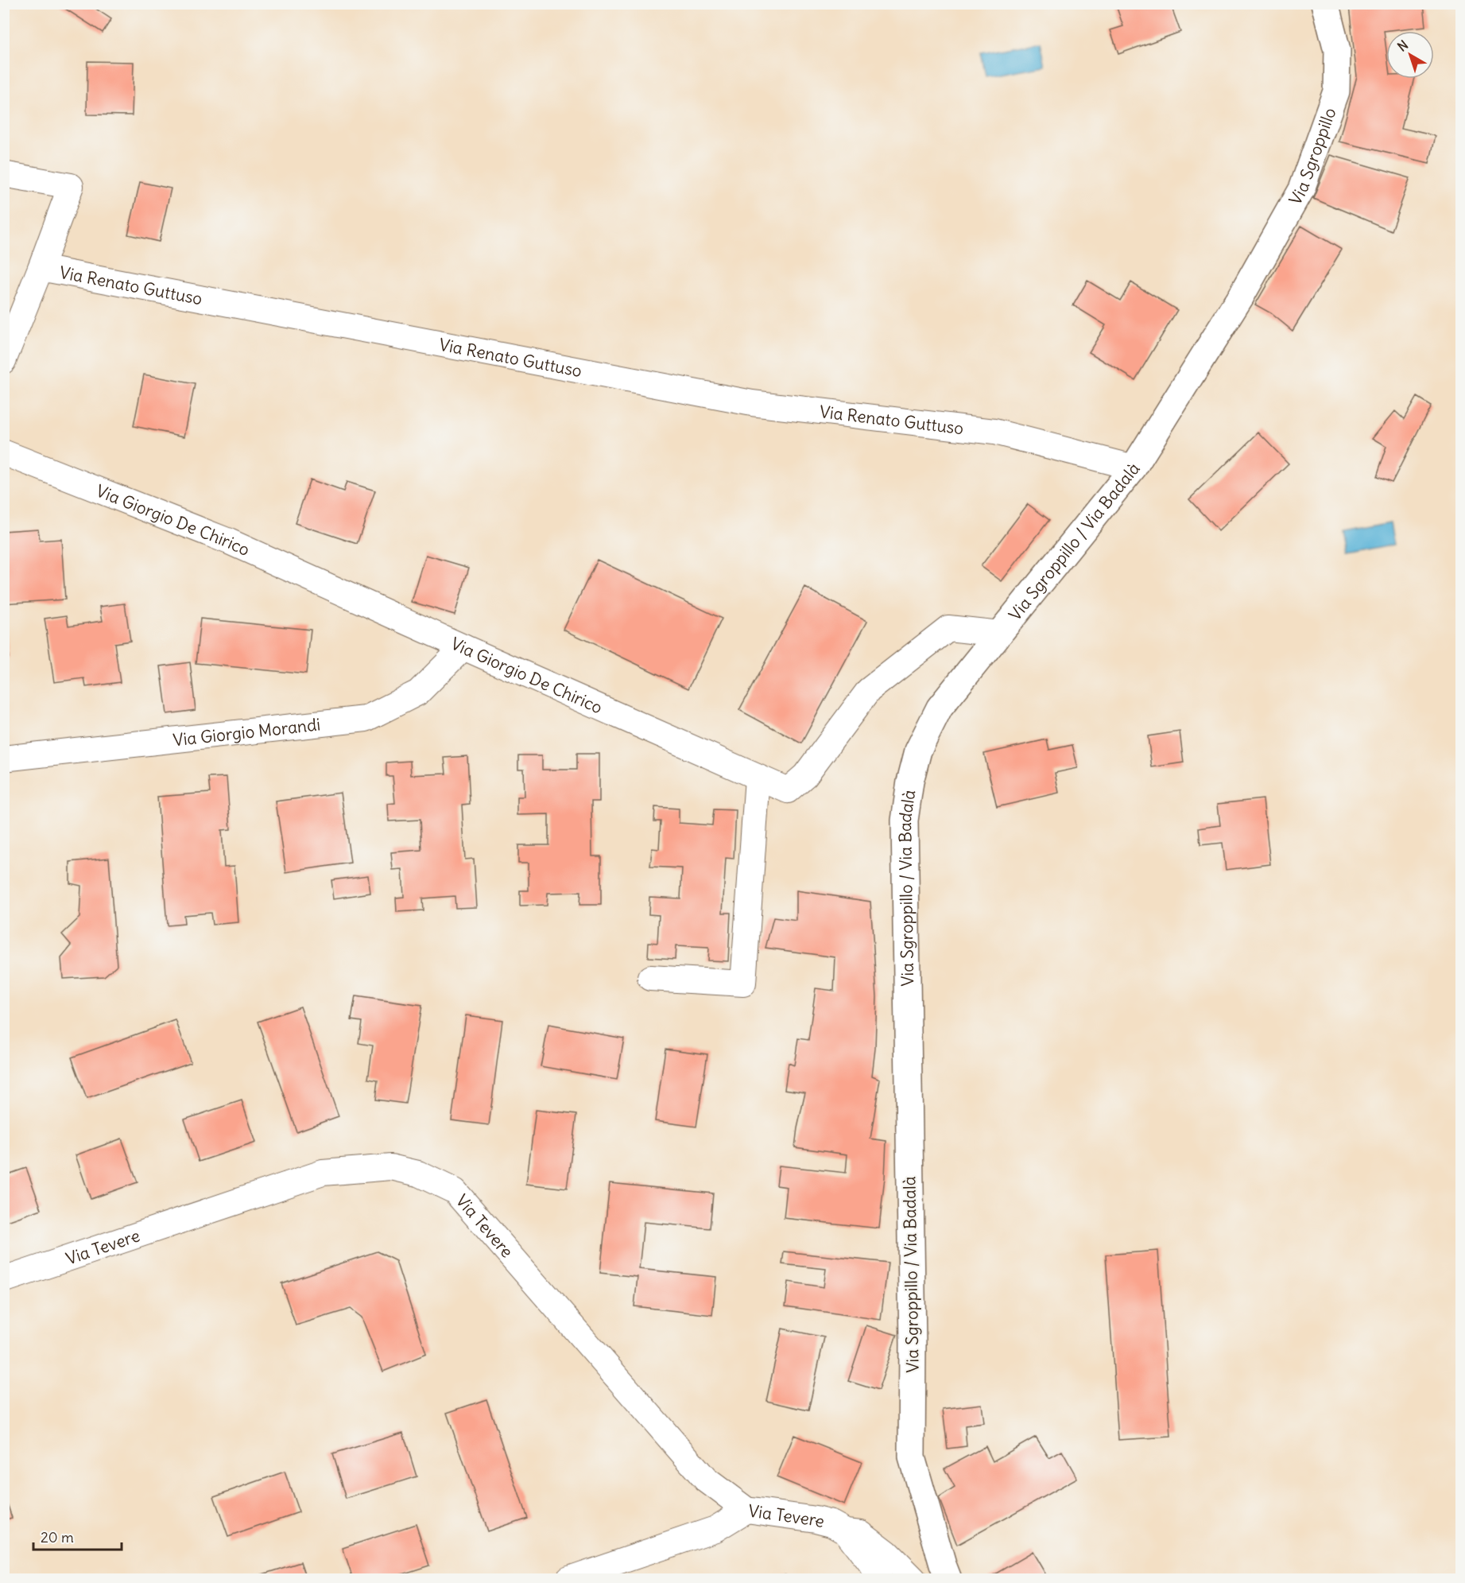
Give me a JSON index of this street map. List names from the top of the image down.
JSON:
{
  "streets": {
    "main road": ["Via Sgroppillo", "Via Sgroppillo / Via Badalà"],
    "street": [
      "Via Renato Guttuso",
      "Via Giorgio De Chirico",
      "Via Giorgio Morandi",
      "Via Tevere"
    ]
  },
  "crossings": [
    ["Via Sgroppillo", "Via Sgroppillo / Via Badalà"],
    ["Via Renato Guttuso", "Via Sgroppillo / Via Badalà"],
    ["Via Giorgio De Chirico", "Via Sgroppillo / Via Badalà"],
    ["Via Giorgio De Chirico", "Via Giorgio Morandi"]
  ],
  "scale_bar": "20 m",
  "north": "top left"
}
